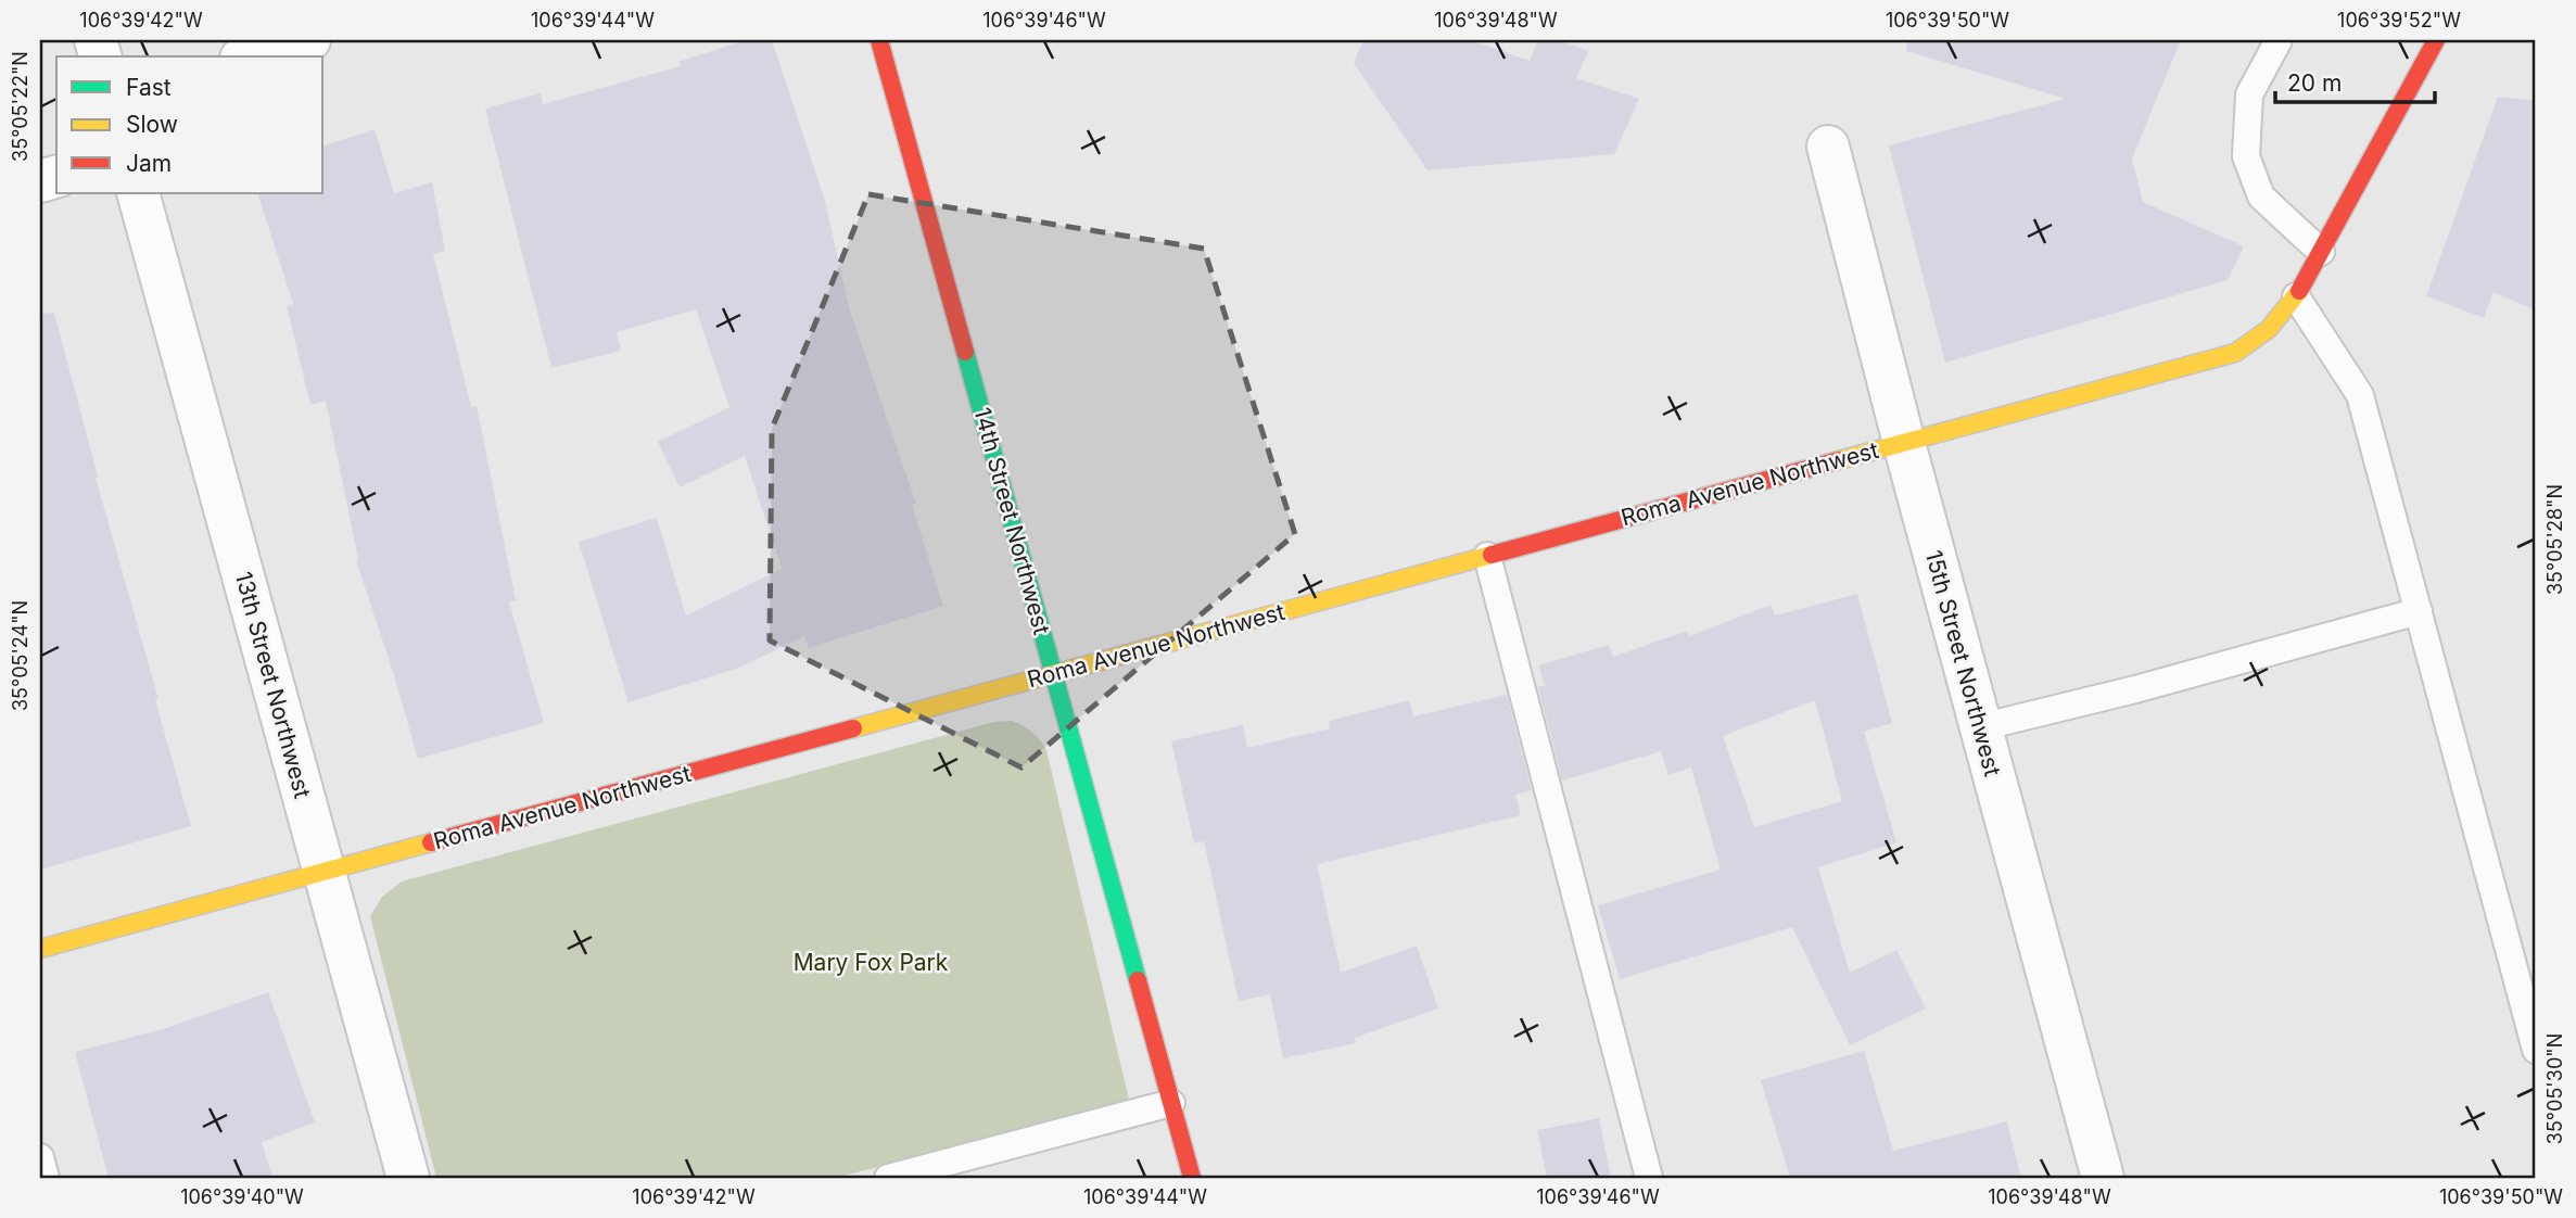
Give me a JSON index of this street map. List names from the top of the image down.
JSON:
{
  "streets": {
    "street": [
      "Roma Avenue Northwest",
      "14th Street Northwest",
      "15th Street Northwest",
      "13th Street Northwest"
    ]
  },
  "crossings": [
    ["Roma Avenue Northwest", "14th Street Northwest"],
    ["Roma Avenue Northwest", "15th Street Northwest"],
    ["Roma Avenue Northwest", "13th Street Northwest"]
  ],
  "parks": ["Mary Fox Park"],
  "legend": ["Fast", "Slow", "Jam"],
  "scale_bar": "20 m",
  "coordinates": [
    "106°39'42\"W",
    "106°39'44\"W",
    "106°39'46\"W",
    "106°39'48\"W",
    "106°39'50\"W",
    "106°39'52\"W",
    "35°05'22\"N",
    "35°05'28\"N",
    "35°05'24\"N",
    "35°05'30\"N",
    "106°39'40\"W"
  ]
}
